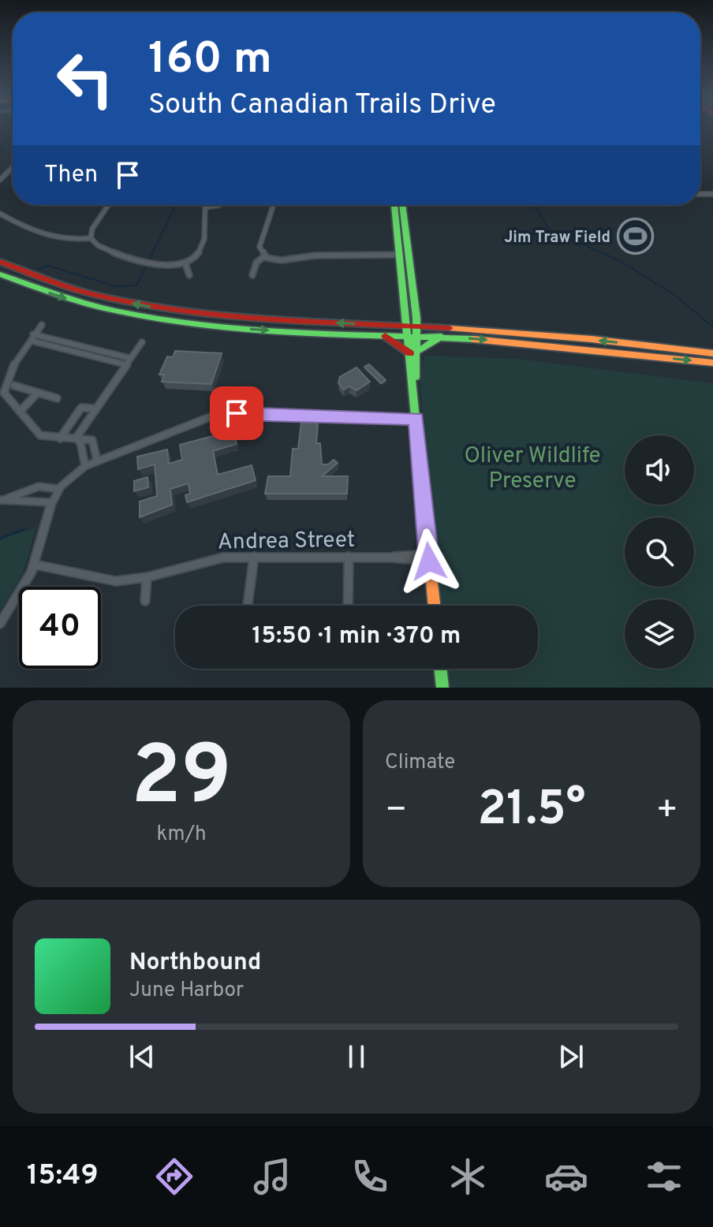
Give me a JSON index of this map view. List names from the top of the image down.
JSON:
{
  "streets": {
    "street": ["Andrea Street"]
  },
  "parks": ["Oliver Wildlife Preserve"],
  "places": {
    "sports": ["Jim Traw Field"]
  },
  "page": {
    "turn": ["160 m", "South Canadian Trails Drive"],
    "then": "Then",
    "limit": "40",
    "trip": "15:50 · 1 min · 370 m",
    "tile": [
      ["29", "km/h"],
      "Climate"
    ],
    "heat": ["−", "21.5°", "+"],
    "song": ["Northbound", "June Harbor"],
    "tabs": "15:49"
  }
}
